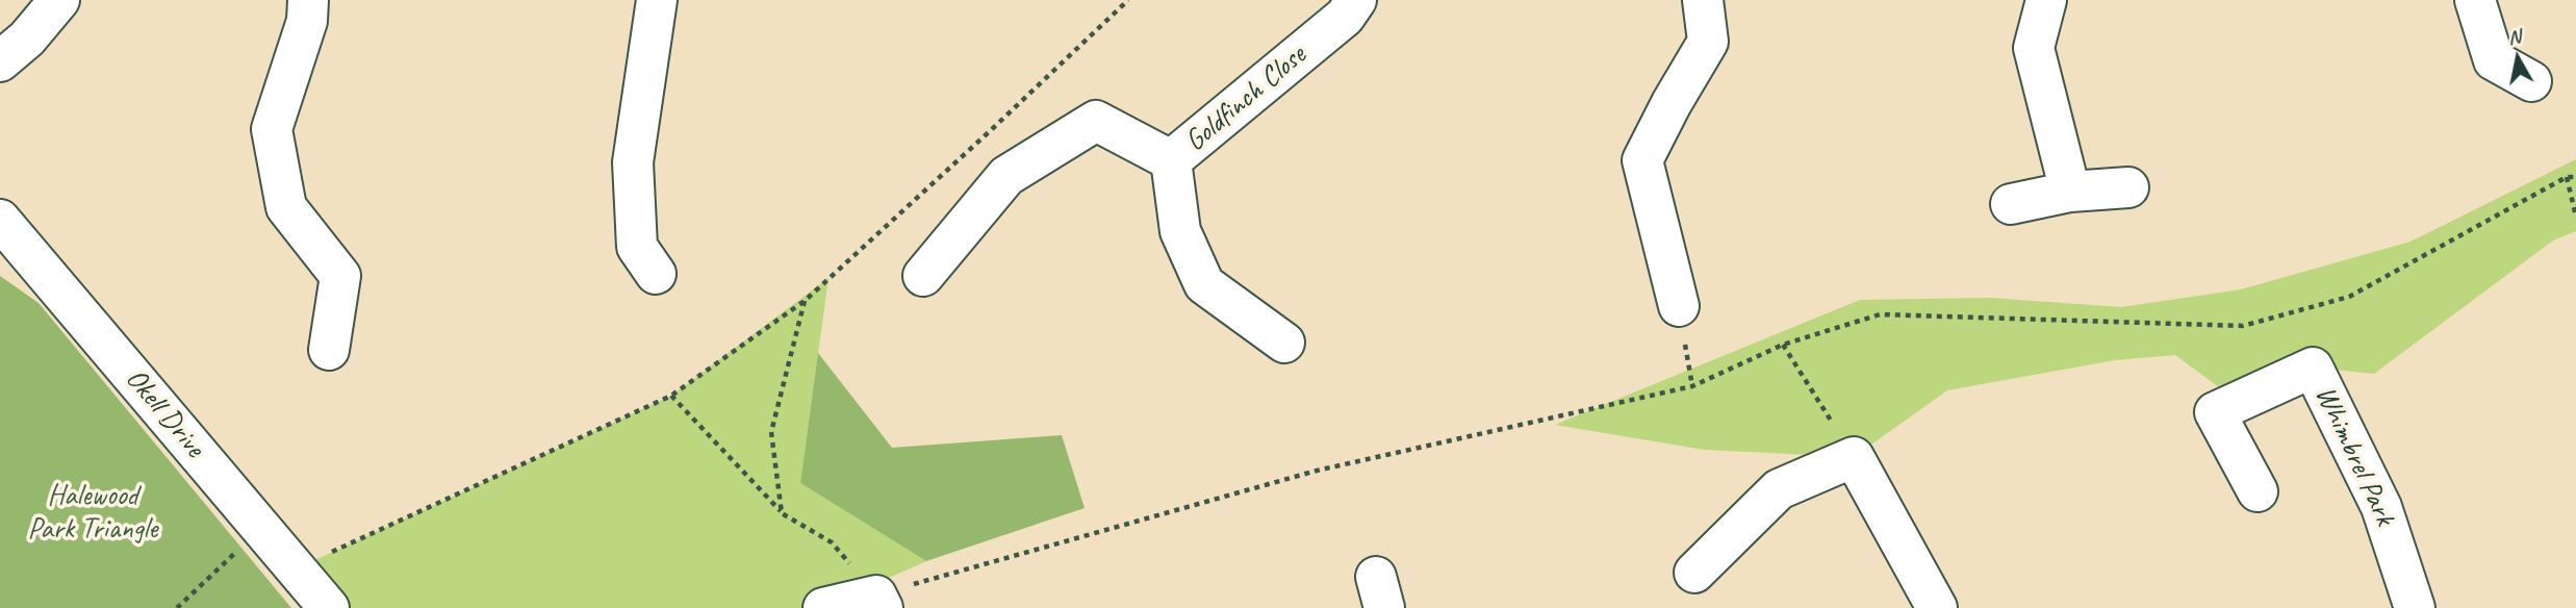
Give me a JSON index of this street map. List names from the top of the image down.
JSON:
{
  "streets": {
    "street": ["Goldfinch Close", "Okell Drive", "Whimbrel Park"]
  },
  "parks": ["Halewood Park Triangle"],
  "north": "top"
}
